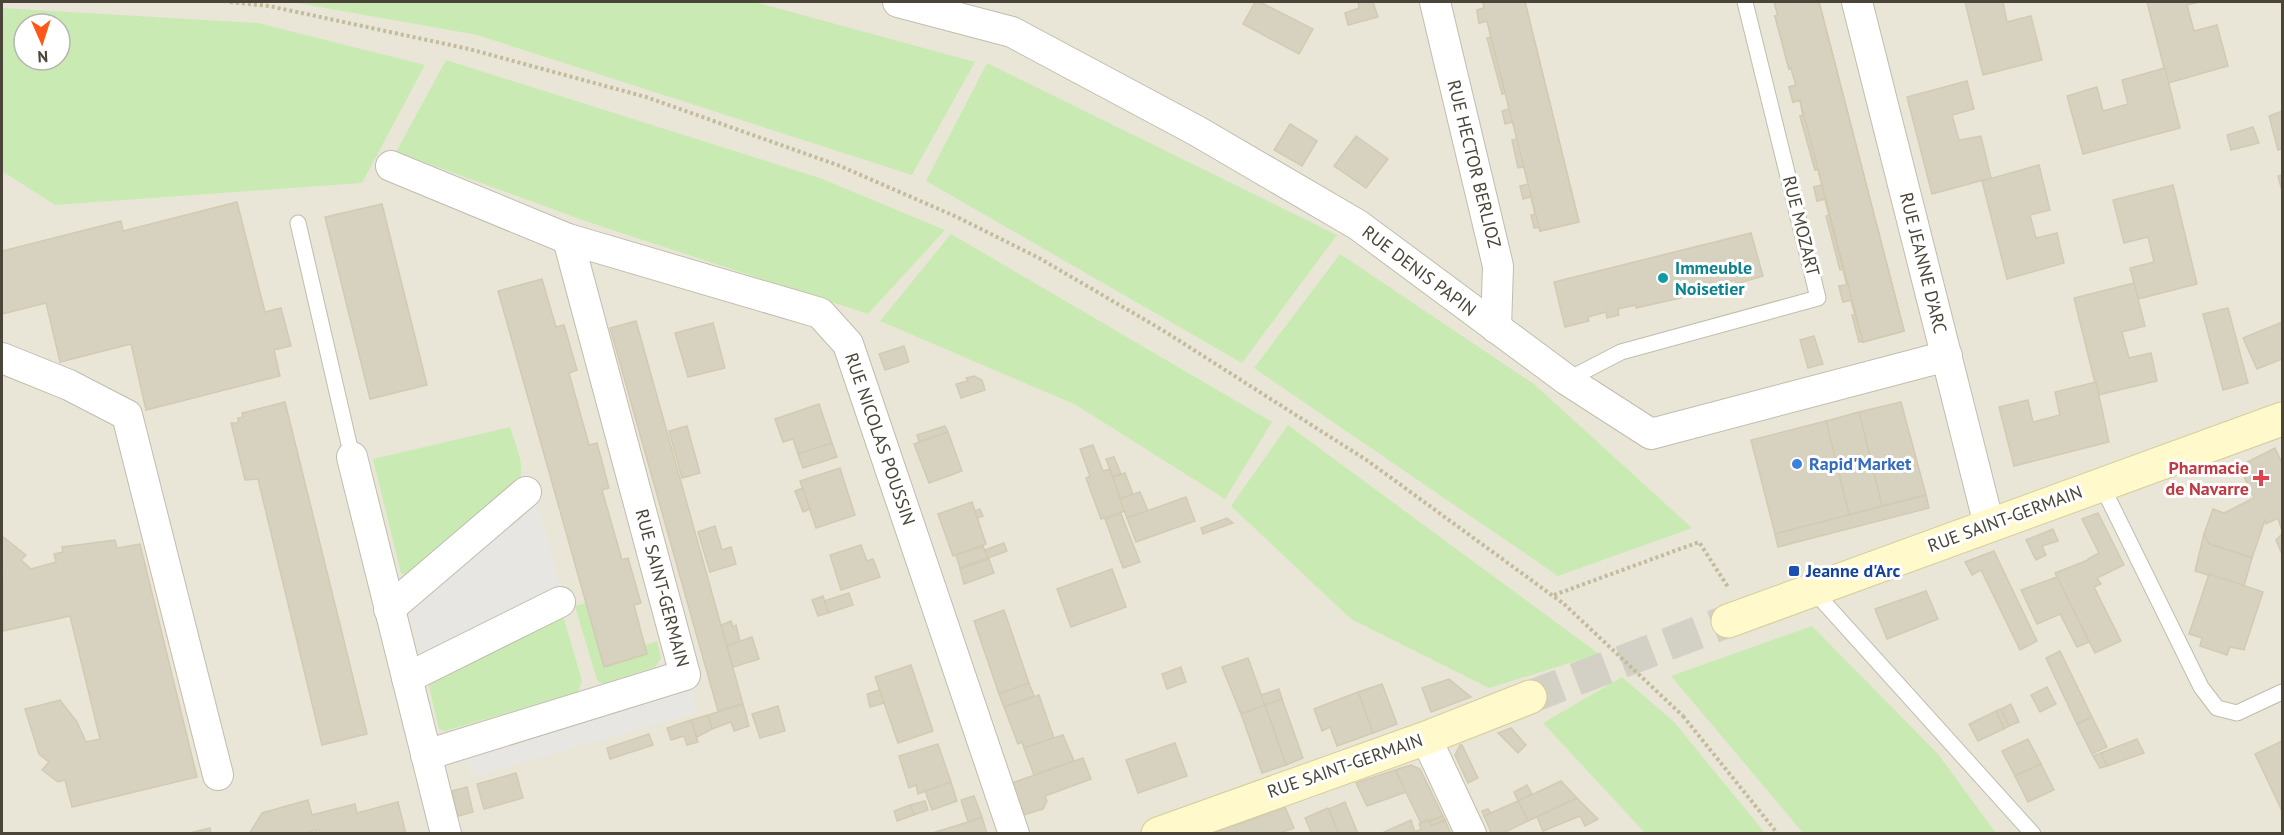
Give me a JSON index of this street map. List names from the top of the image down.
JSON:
{
  "streets": {
    "street": [
      "RUE HECTOR BERLIOZ",
      "RUE JEANNE D'ARC",
      "RUE DENIS PAPIN",
      "RUE NICOLAS POUSSIN",
      "RUE SAINT-GERMAIN"
    ],
    "lane": ["RUE MOZART"]
  },
  "crossings": [
    ["RUE HECTOR BERLIOZ", "RUE DENIS PAPIN"],
    ["RUE MOZART", "RUE DENIS PAPIN"],
    ["RUE JEANNE D'ARC", "RUE DENIS PAPIN"],
    ["RUE JEANNE D'ARC", "RUE SAINT-GERMAIN"],
    ["RUE NICOLAS POUSSIN", "RUE SAINT-GERMAIN"]
  ],
  "places": {
    "other": ["Immeuble Noisetier", "Rapid'Market"],
    "health": ["Pharmacie de Navarre"],
    "transit": ["Jeanne d'Arc"]
  },
  "north": "bottom"
}
